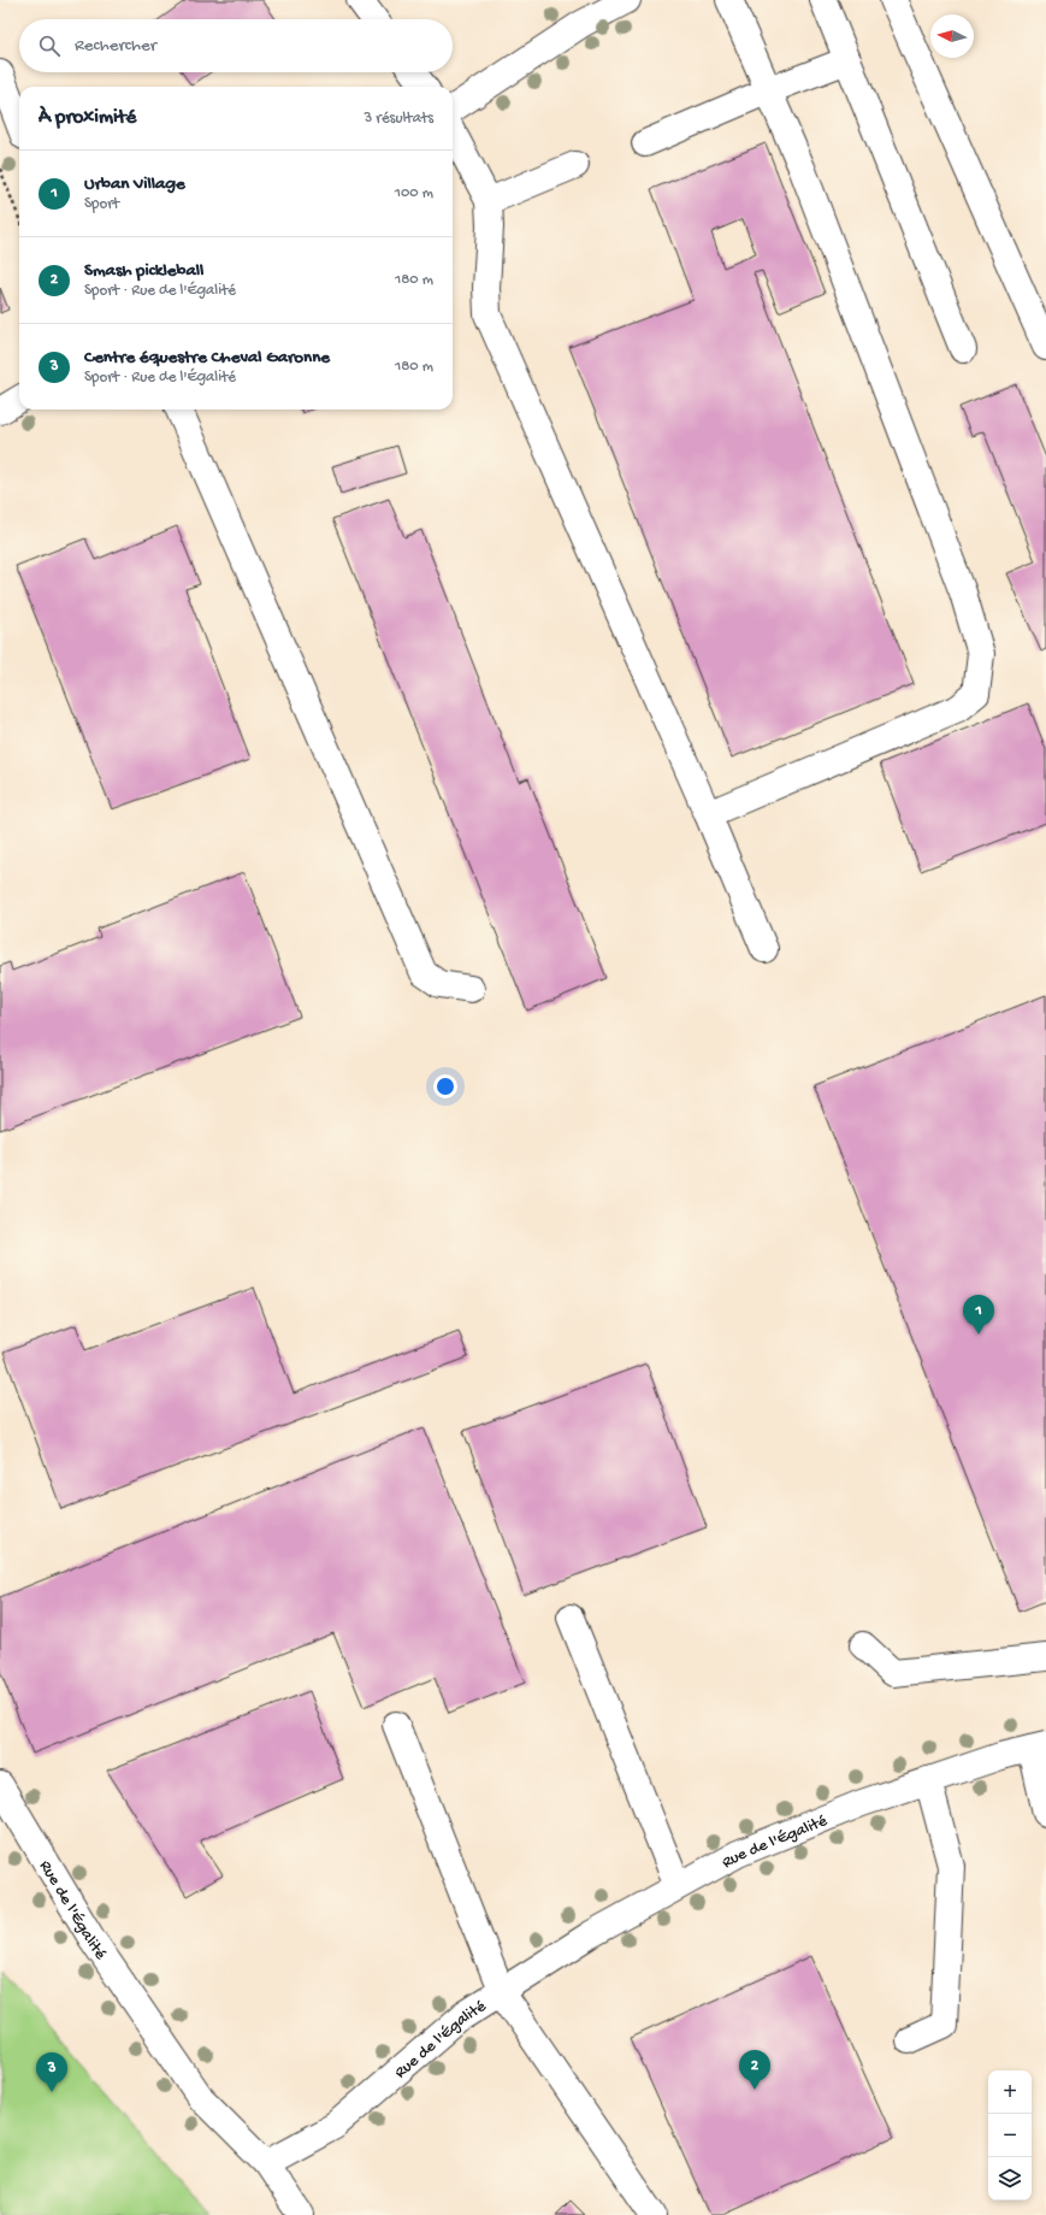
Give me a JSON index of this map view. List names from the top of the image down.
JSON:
{
  "streets": {
    "street": ["Rue de l'Égalité"]
  },
  "north": "left",
  "page": {
    "search": "Rechercher",
    "heading": ["À proximité", "3 résultats"],
    "list": [
      {
        "mark": "1",
        "name": "Urban Village",
        "note": "Sport",
        "value": "100 m"
      },
      {
        "mark": "2",
        "name": "Smash pickleball",
        "note": "Sport · Rue de l'Égalité",
        "value": "180 m"
      },
      {
        "mark": "3",
        "name": "Centre équestre Cheval Garonne",
        "note": "Sport · Rue de l'Égalité",
        "value": "180 m"
      }
    ],
    "pins": ["1", "2", "3"],
    "map_buttons": ["+", "−"]
  }
}
